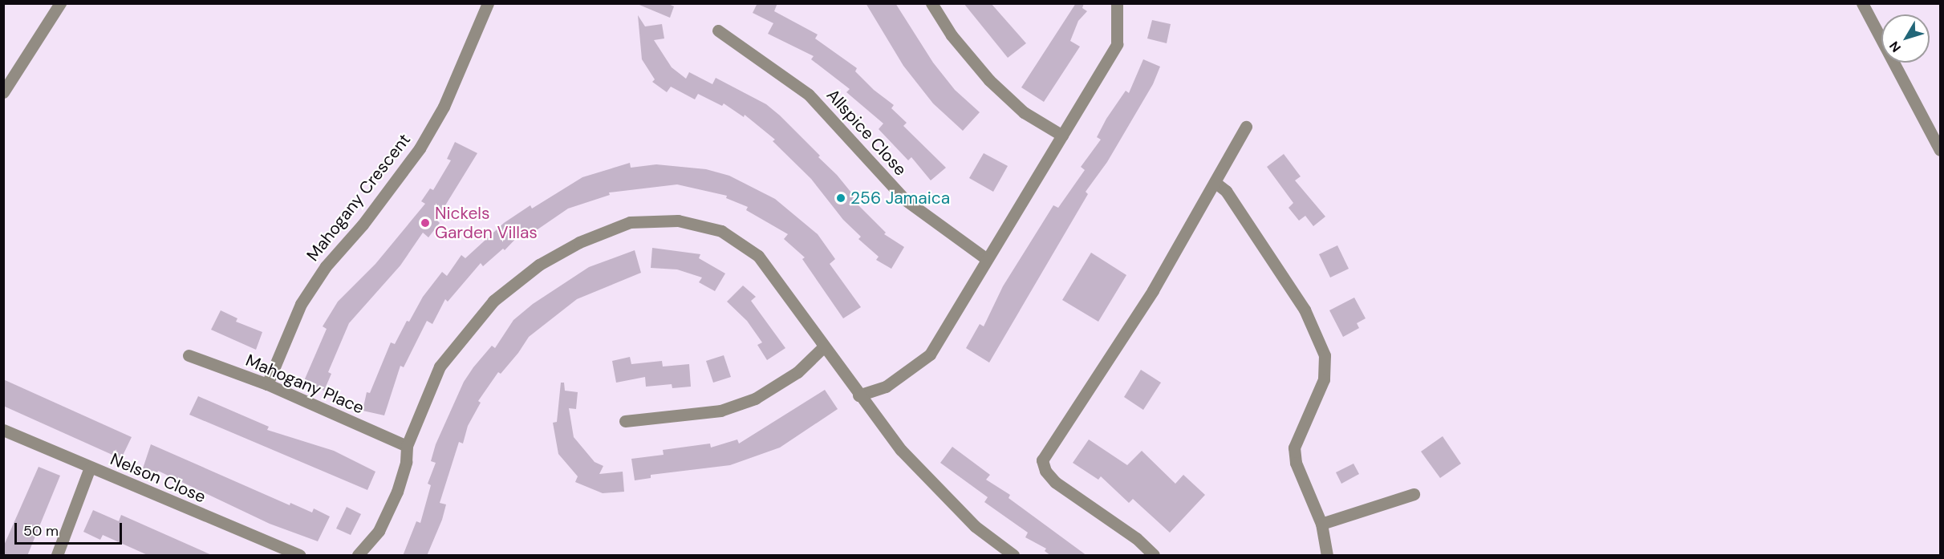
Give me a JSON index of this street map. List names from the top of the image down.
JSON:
{
  "streets": {
    "street": [
      "Allspice Close",
      "Mahogany Crescent",
      "Mahogany Place",
      "Nelson Close"
    ]
  },
  "crossings": [
    ["Mahogany Crescent", "Mahogany Place"]
  ],
  "places": ["256 Jamaica", "Nickels Garden Villas"],
  "scale_bar": "50 m",
  "north": "bottom left"
}
